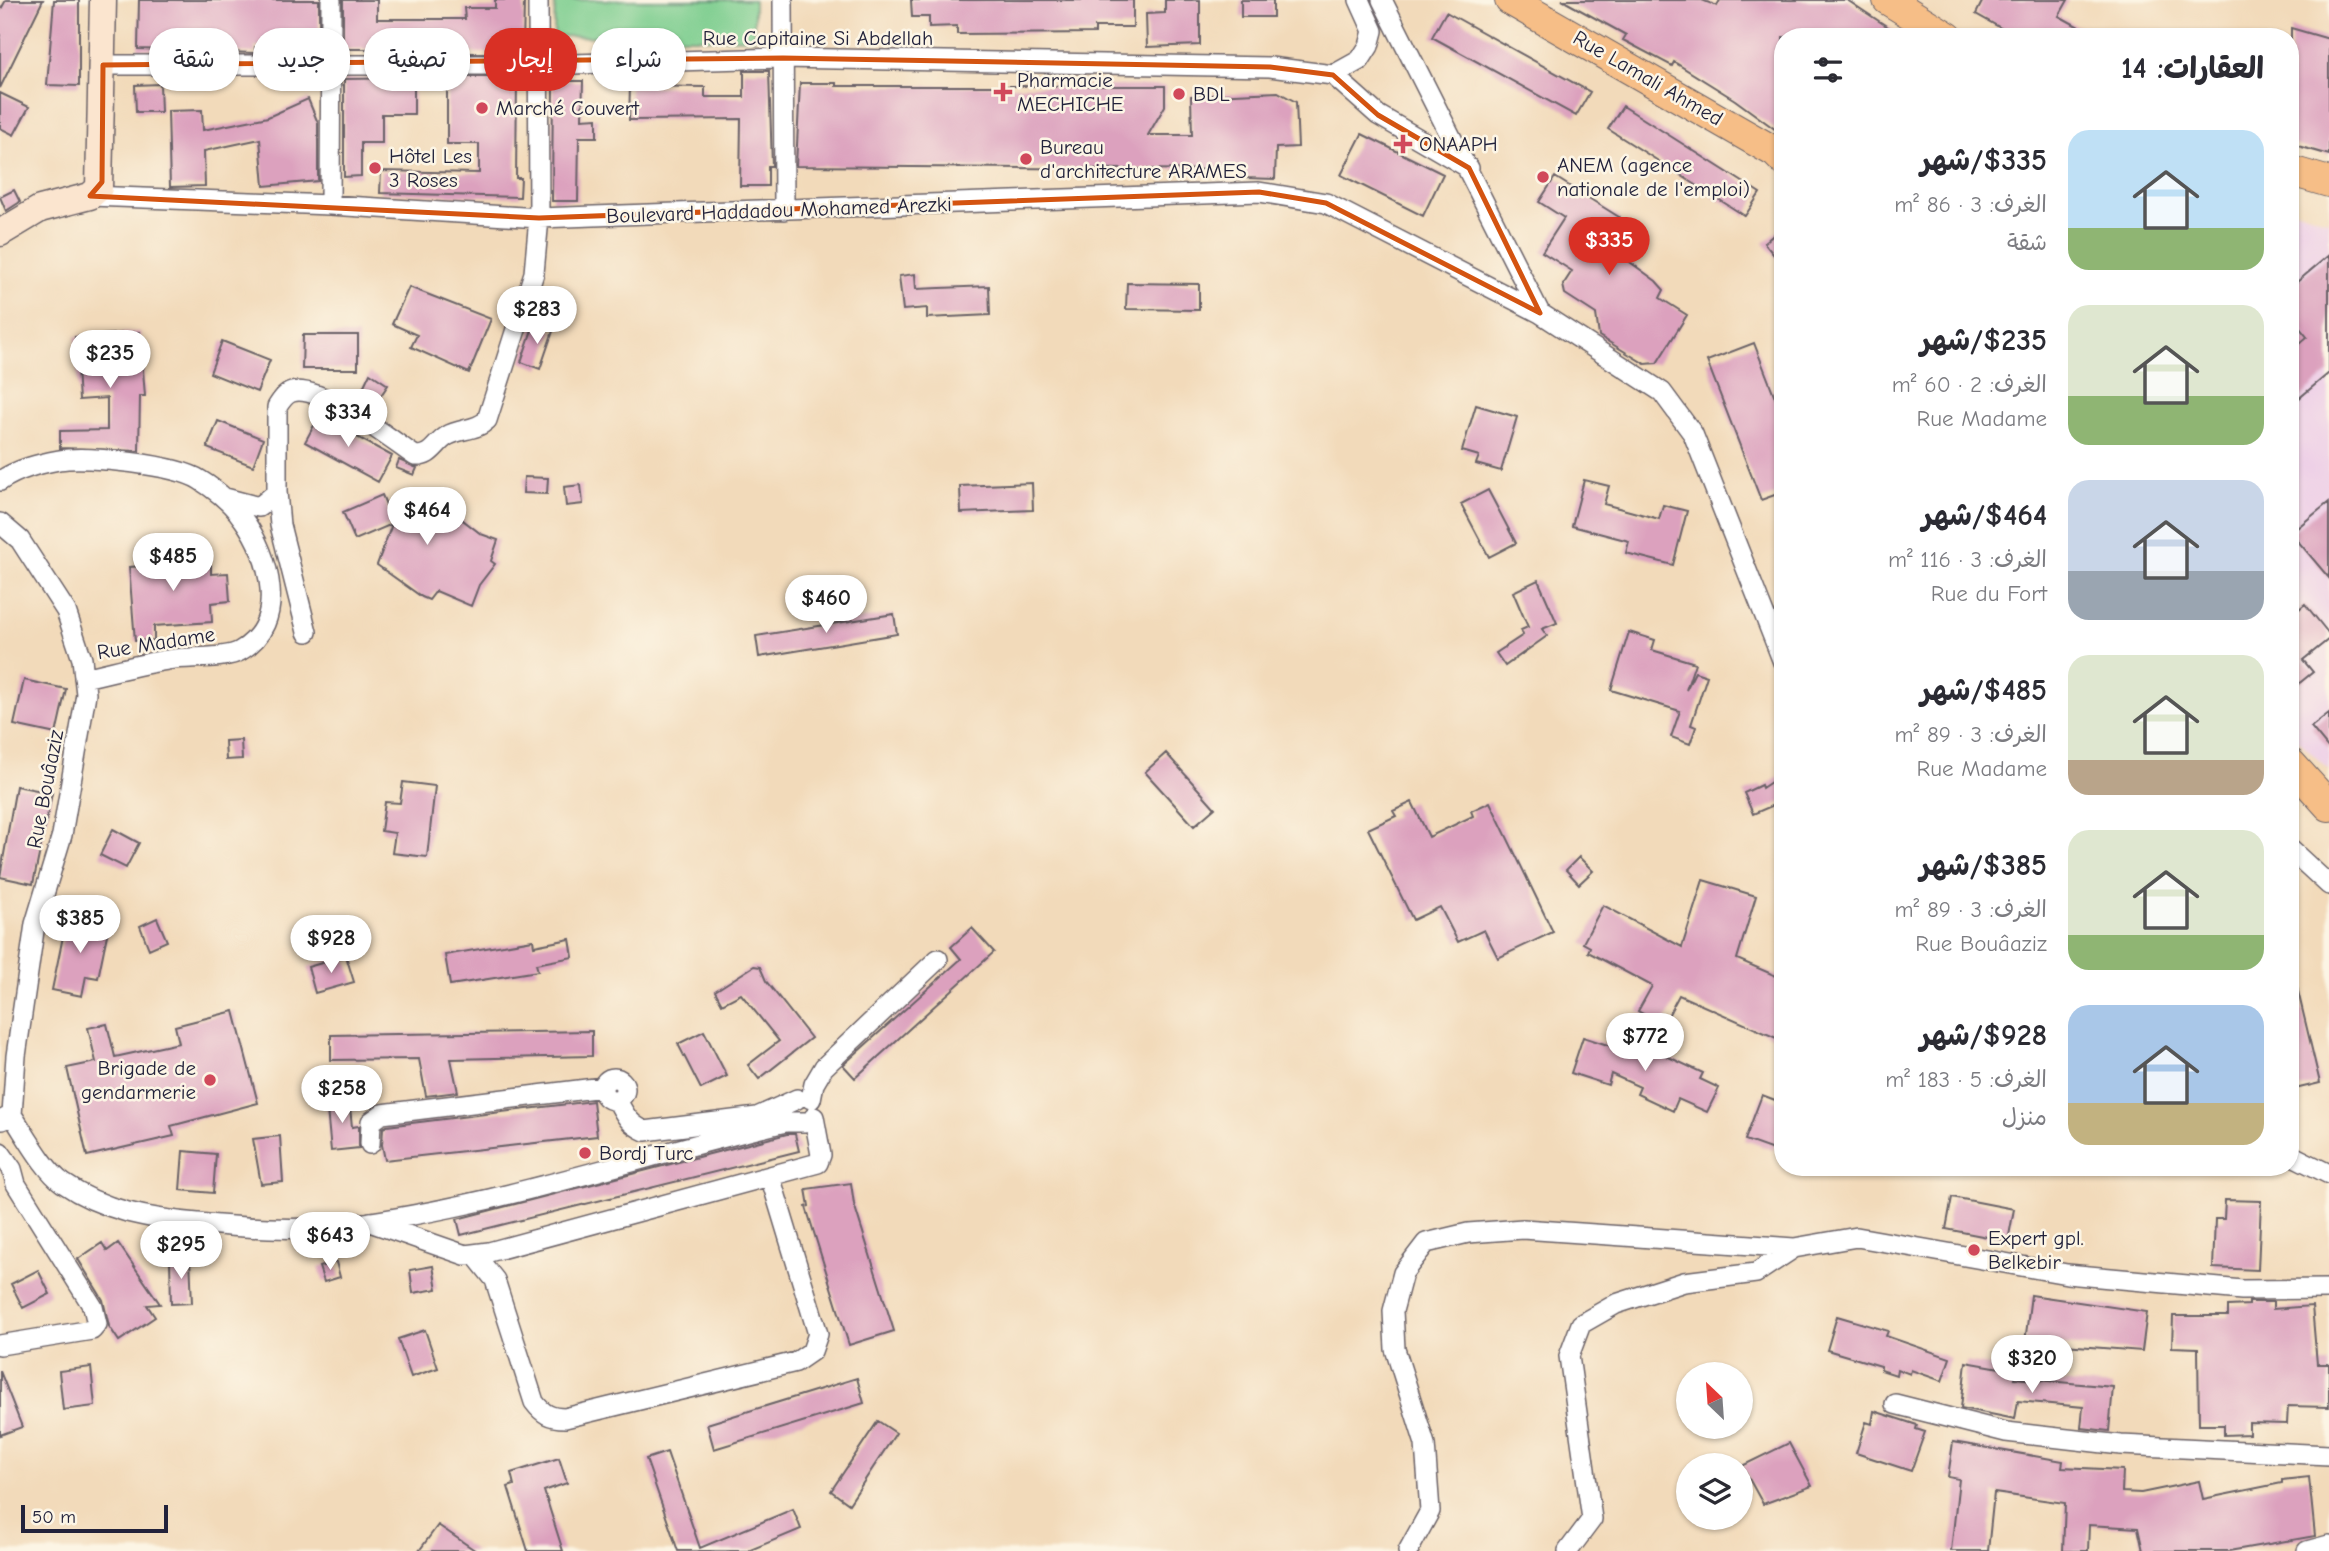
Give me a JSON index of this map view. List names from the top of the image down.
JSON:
{
  "streets": {
    "main road": ["Rue Lamali Ahmed", "Boulevard Haddadou Mohamed Arezki"],
    "street": ["Rue Capitaine Si Abdellah", "Rue Madame", "Rue Bouâaziz"]
  },
  "crossings": [
    ["Rue Madame", "Rue Bouâaziz"]
  ],
  "places": {
    "health": ["Pharmacie MECHICHE", "ONAAPH"],
    "other": [
      "BDL",
      "Marché Couvert",
      "Bureau d'architecture ARAMES",
      "Hôtel Les 3 Roses",
      "ANEM (agence nationale de l'emploi)",
      "Brigade de gendarmerie",
      "Bordj Turc",
      "Expert gpl. Belkebir"
    ]
  },
  "scale_bar": "50 m",
  "north": "top left",
  "page": {
    "chip": [
      "شراء",
      "إيجار",
      "تصفية",
      "جديد",
      "شقة"
    ],
    "heading": "العقارات: 14",
    "list": [
      {
        "name": "$335/شهر",
        "note": "الغرف: 3 · 86 m² · شقة"
      },
      {
        "name": "$235/شهر",
        "note": "الغرف: 2 · 60 m² · Rue Madame"
      },
      {
        "name": "$464/شهر",
        "note": "الغرف: 3 · 116 m² · Rue du Fort"
      },
      {
        "name": "$485/شهر",
        "note": "الغرف: 3 · 89 m² · Rue Madame"
      },
      {
        "name": "$385/شهر",
        "note": "الغرف: 3 · 89 m² · Rue Bouâaziz"
      },
      {
        "name": "$928/شهر",
        "note": "الغرف: 5 · 183 m² · منزل"
      }
    ],
    "price": [
      "$335",
      "$283",
      "$235",
      "$334",
      "$464",
      "$485",
      "$460",
      "$385",
      "$928",
      "$772",
      "$258",
      "$643",
      "$295",
      "$320"
    ],
    "scale": "50 m"
  }
}
